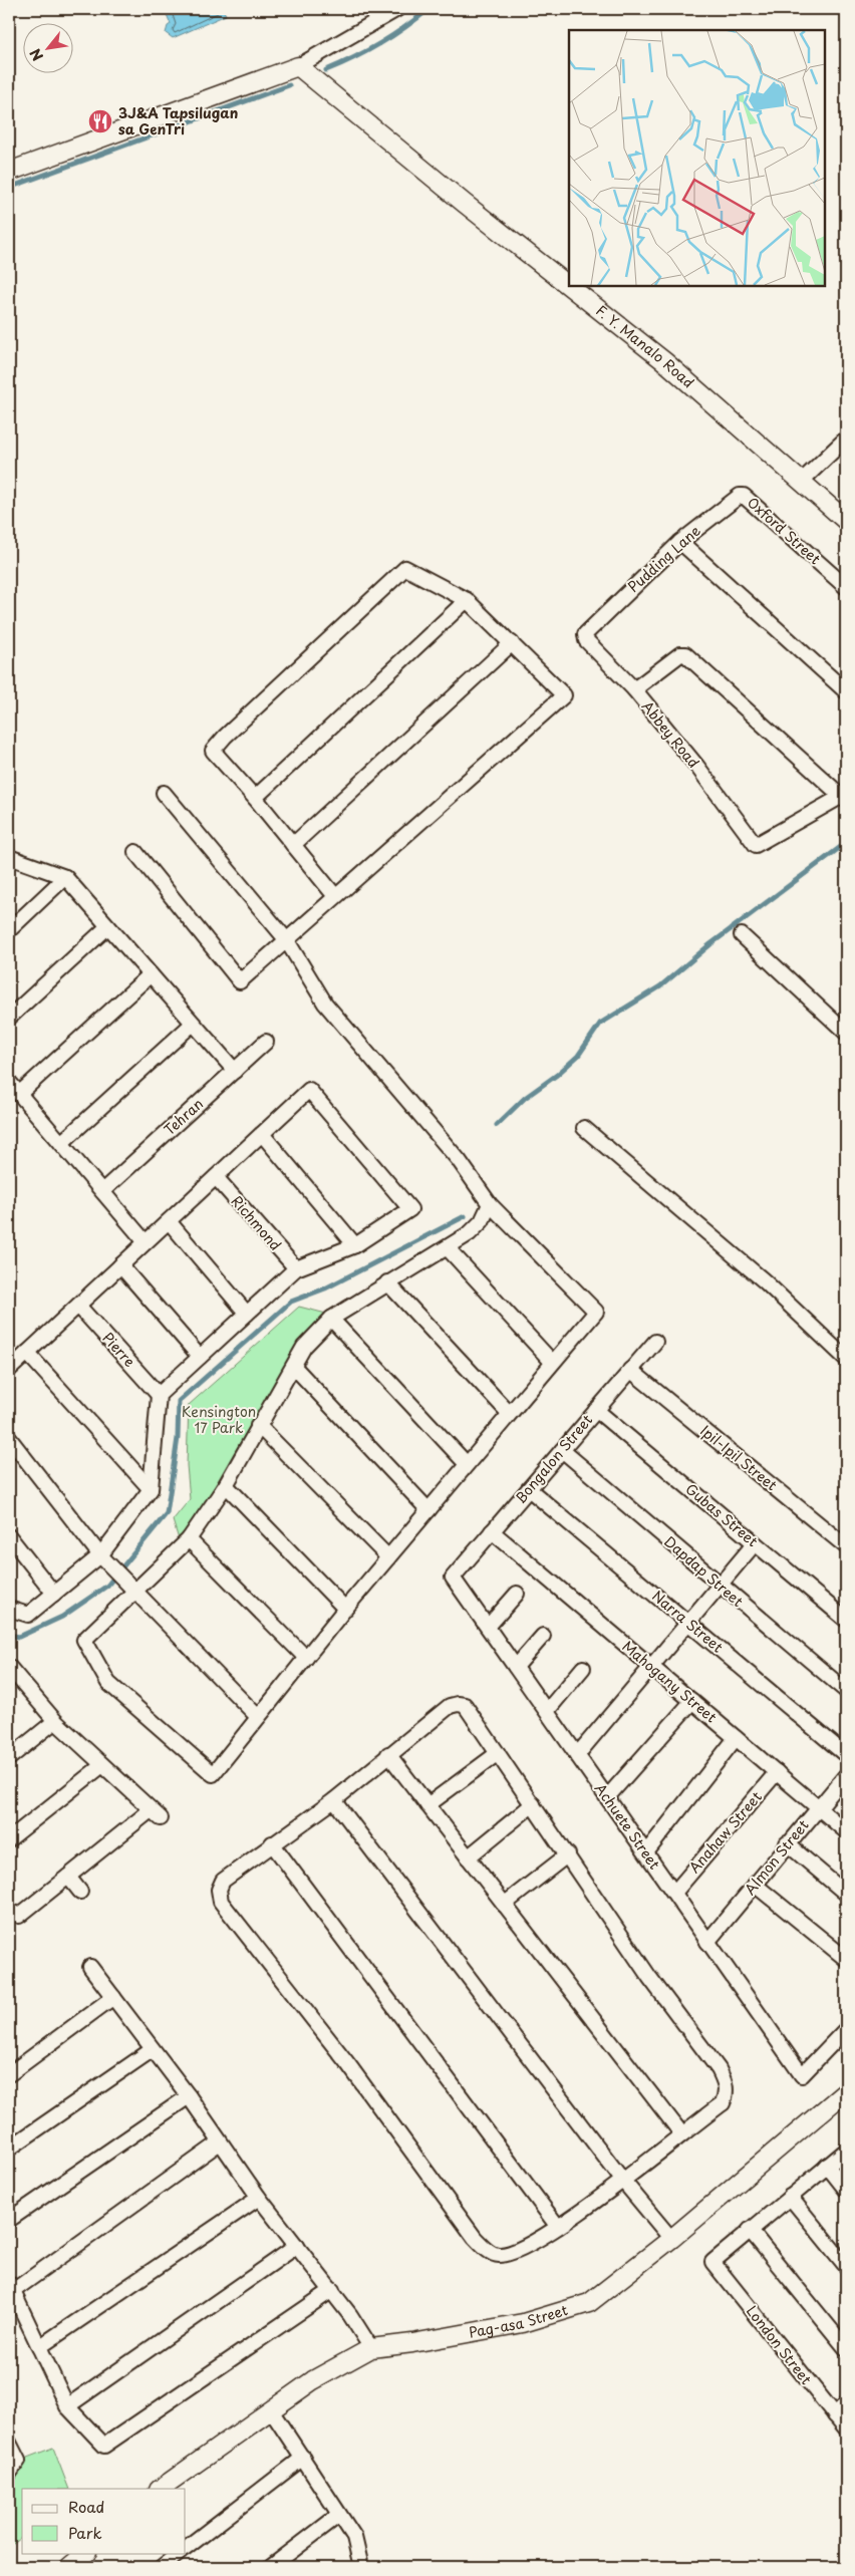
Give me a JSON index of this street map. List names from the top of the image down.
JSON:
{
  "streets": {
    "street": [
      "F. Y. Manalo Road",
      "Oxford Street",
      "Pudding Lane",
      "Abbey Road",
      "Tehran",
      "Richmond",
      "Pierre",
      "Ipil-Ipil Street",
      "Bongalon Street",
      "Gubas Street",
      "Dapdap Street",
      "Narra Street",
      "Mahogany Street",
      "Achuete Street",
      "Anahaw Street",
      "Almon Street",
      "Pag-asa Street",
      "London Street"
    ]
  },
  "crossings": [
    ["Oxford Street", "Pudding Lane"],
    ["Pudding Lane", "Abbey Road"],
    ["Ipil-Ipil Street", "Bongalon Street"],
    ["Bongalon Street", "Gubas Street"],
    ["Bongalon Street", "Dapdap Street"],
    ["Bongalon Street", "Narra Street"],
    ["Bongalon Street", "Mahogany Street"],
    ["Bongalon Street", "Achuete Street"],
    ["Mahogany Street", "Anahaw Street"],
    ["Mahogany Street", "Almon Street"],
    ["Achuete Street", "Anahaw Street"],
    ["Achuete Street", "Almon Street"]
  ],
  "parks": ["Kensington 17 Park"],
  "places": {
    "restaurant": ["3J&A Tapsilugan sa GenTri"]
  },
  "legend": ["Road", "Park"],
  "north": "bottom left"
}
